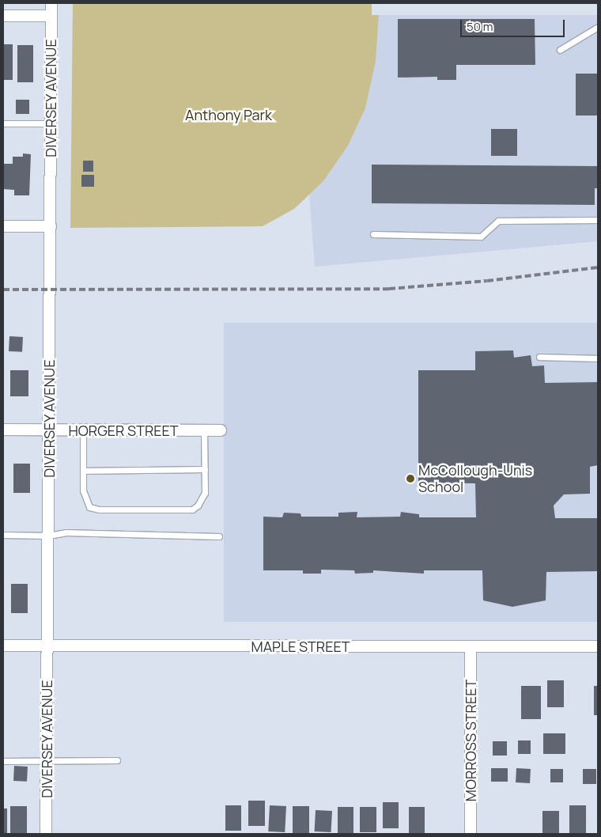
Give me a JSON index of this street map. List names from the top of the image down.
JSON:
{
  "streets": {
    "street": [
      "DIVERSEY AVENUE",
      "HORGER STREET",
      "MAPLE STREET",
      "MORROSS STREET"
    ]
  },
  "crossings": [
    ["DIVERSEY AVENUE", "HORGER STREET"],
    ["DIVERSEY AVENUE", "MAPLE STREET"],
    ["MAPLE STREET", "MORROSS STREET"]
  ],
  "parks": ["Anthony Park"],
  "places": ["McCollough-Unis School"],
  "scale_bar": "50 m"
}
